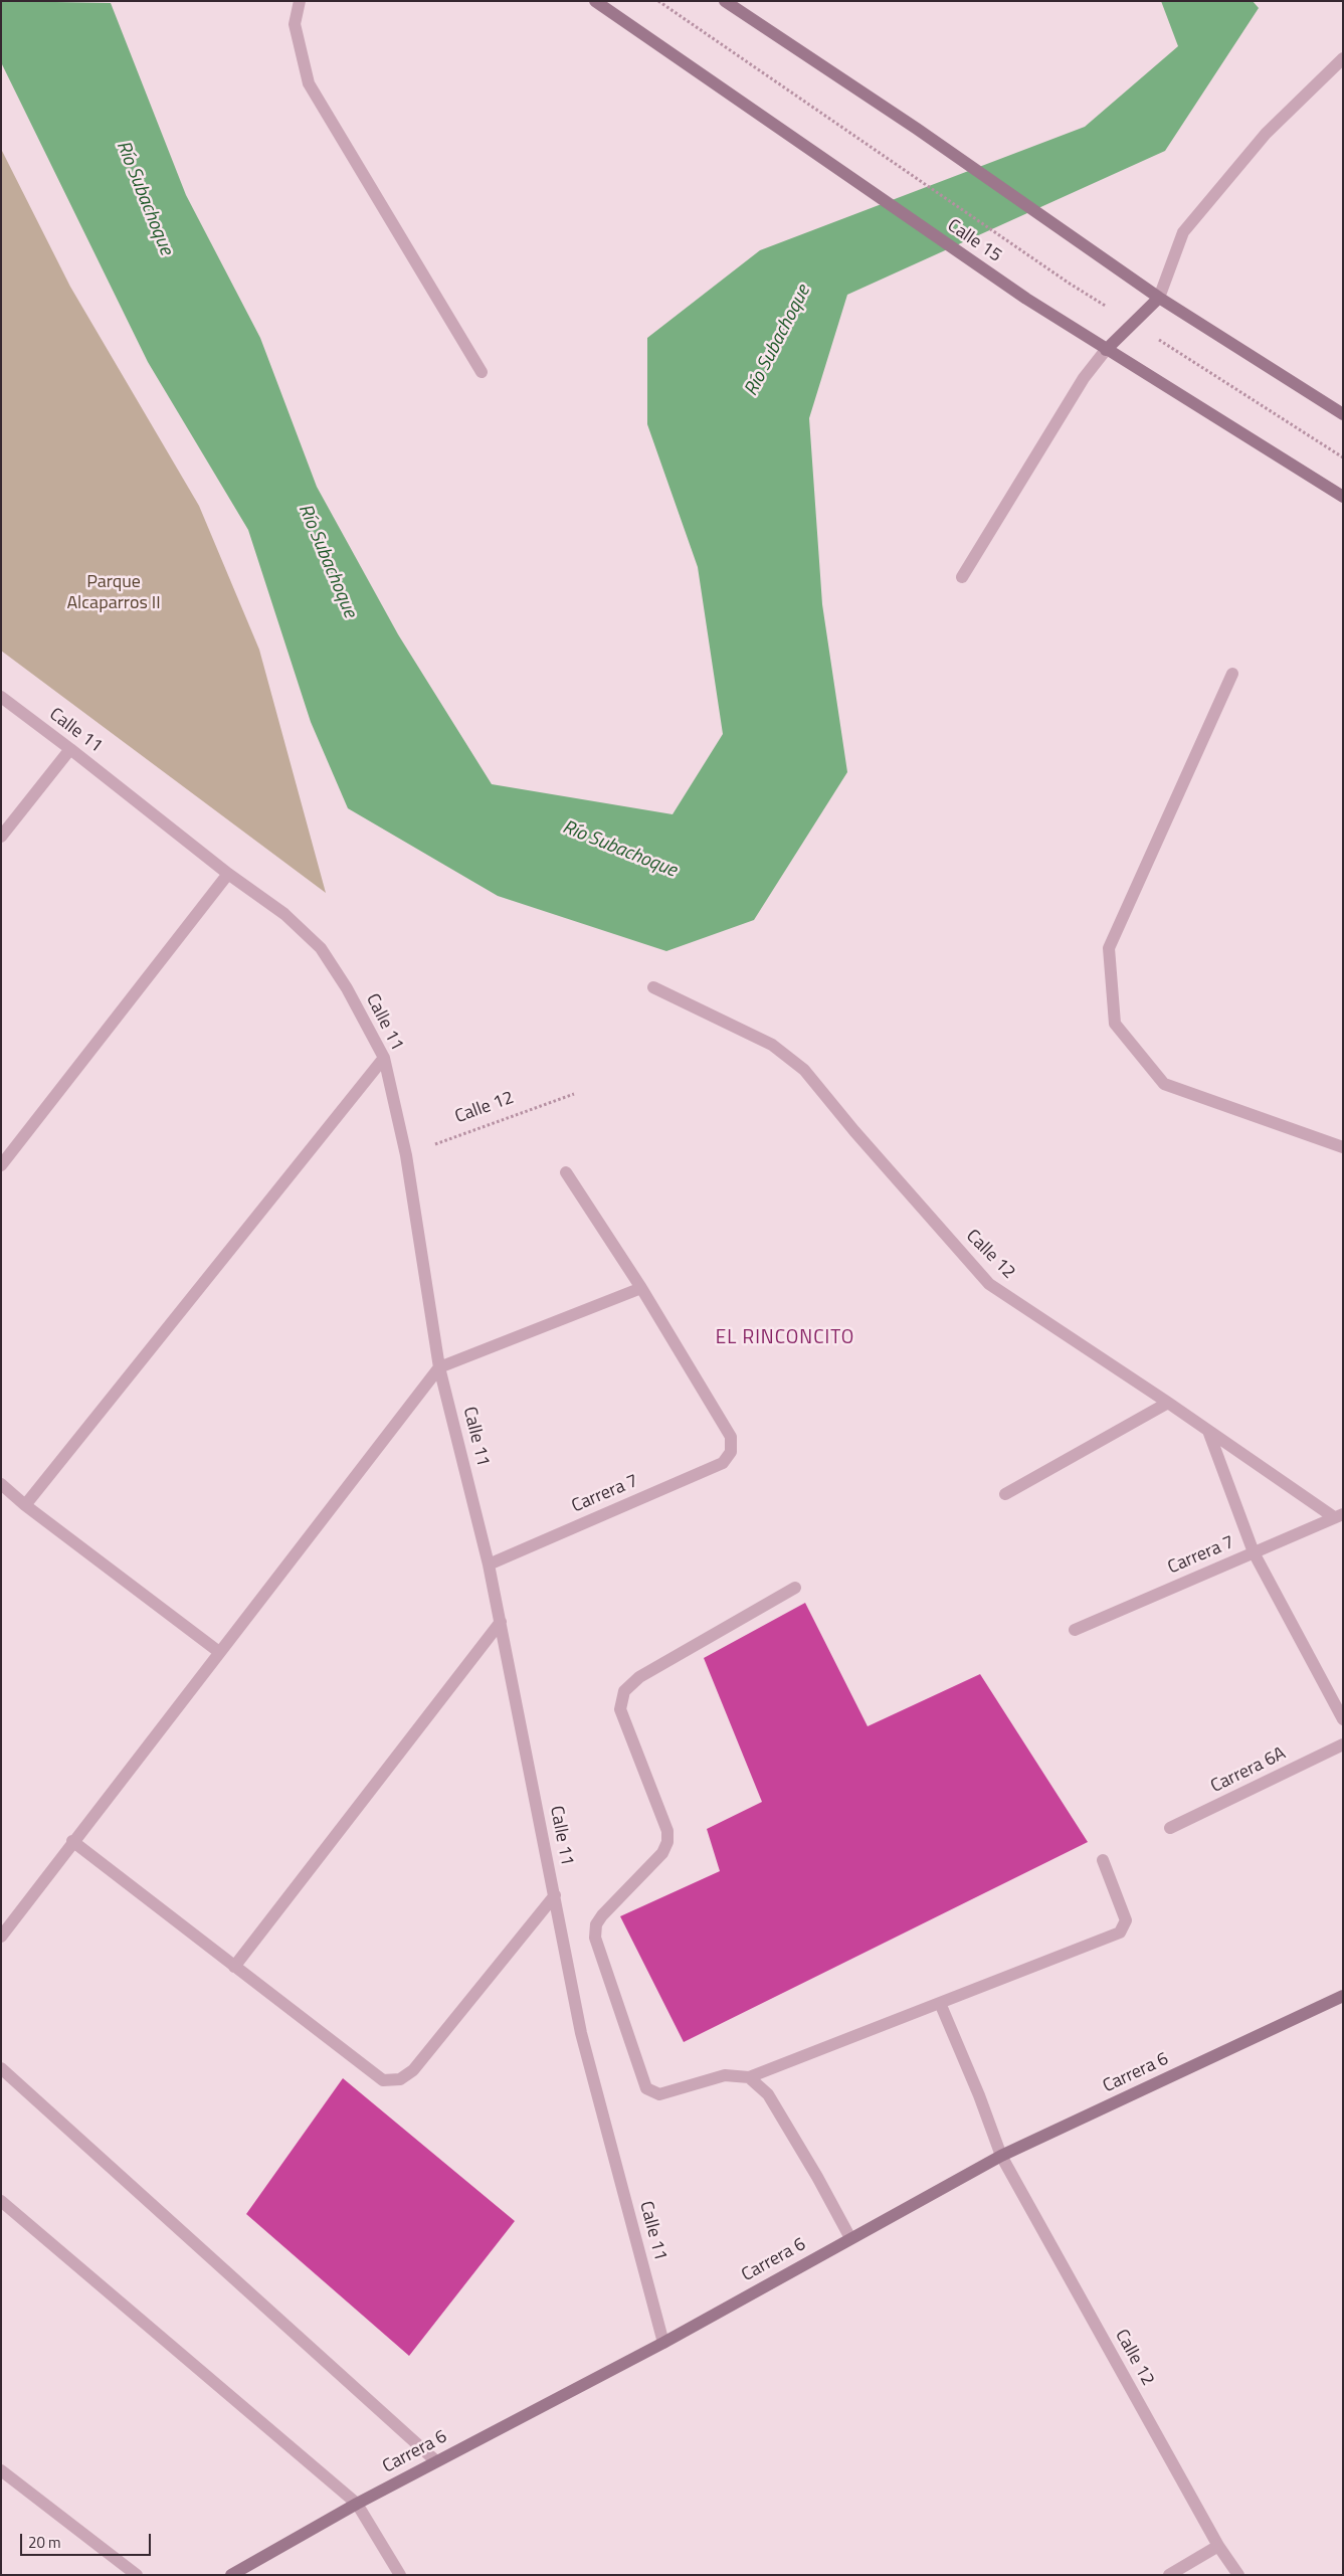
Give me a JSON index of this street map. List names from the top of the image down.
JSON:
{
  "streets": {
    "street": [
      "Calle 15",
      "Calle 11",
      "Calle 12",
      "Carrera 7",
      "Carrera 6A",
      "Carrera 6"
    ]
  },
  "crossings": [
    ["Calle 11", "Calle 12"],
    ["Calle 11", "Carrera 7"],
    ["Calle 11", "Carrera 6"],
    ["Calle 12", "Carrera 7"],
    ["Calle 12", "Carrera 6"]
  ],
  "districts": ["EL RINCONCITO"],
  "water": ["Río Subachoque"],
  "parks": ["Parque Alcaparros II"],
  "scale_bar": "20 m"
}
